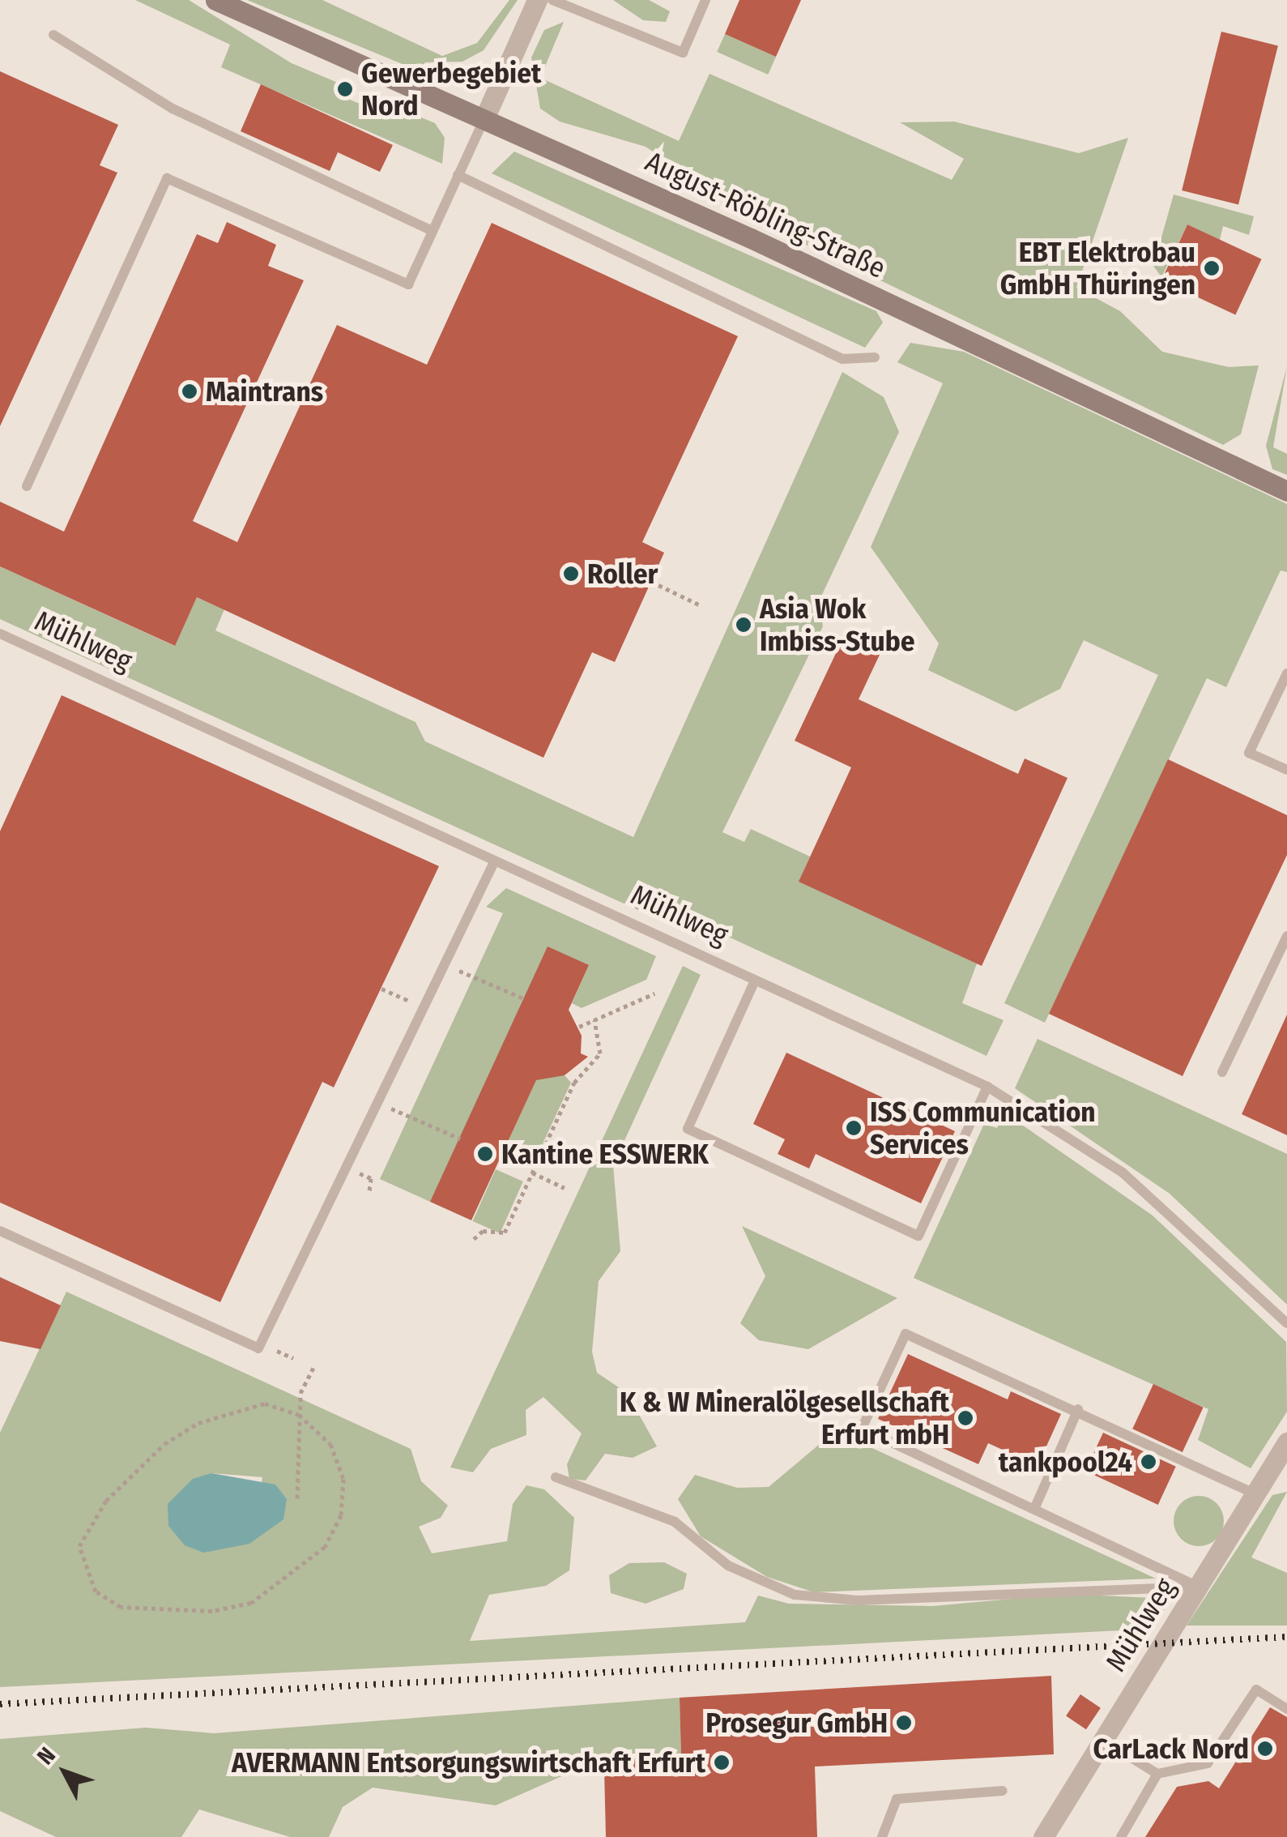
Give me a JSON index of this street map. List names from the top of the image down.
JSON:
{
  "streets": {
    "street": ["August-Röbling-Straße", "Mühlweg"]
  },
  "places": [
    "Gewerbegebiet Nord",
    "EBT Elektrobau GmbH Thüringen",
    "Maintrans",
    "Roller",
    "Asia Wok Imbiss-Stube",
    "ISS Communication Services",
    "Kantine ESSWERK",
    "K & W Mineralölgesellschaft Erfurt mbH",
    "tankpool24",
    "Prosegur GmbH",
    "CarLack Nord",
    "AVERMANN Entsorgungswirtschaft Erfurt"
  ],
  "north": "top left"
}
